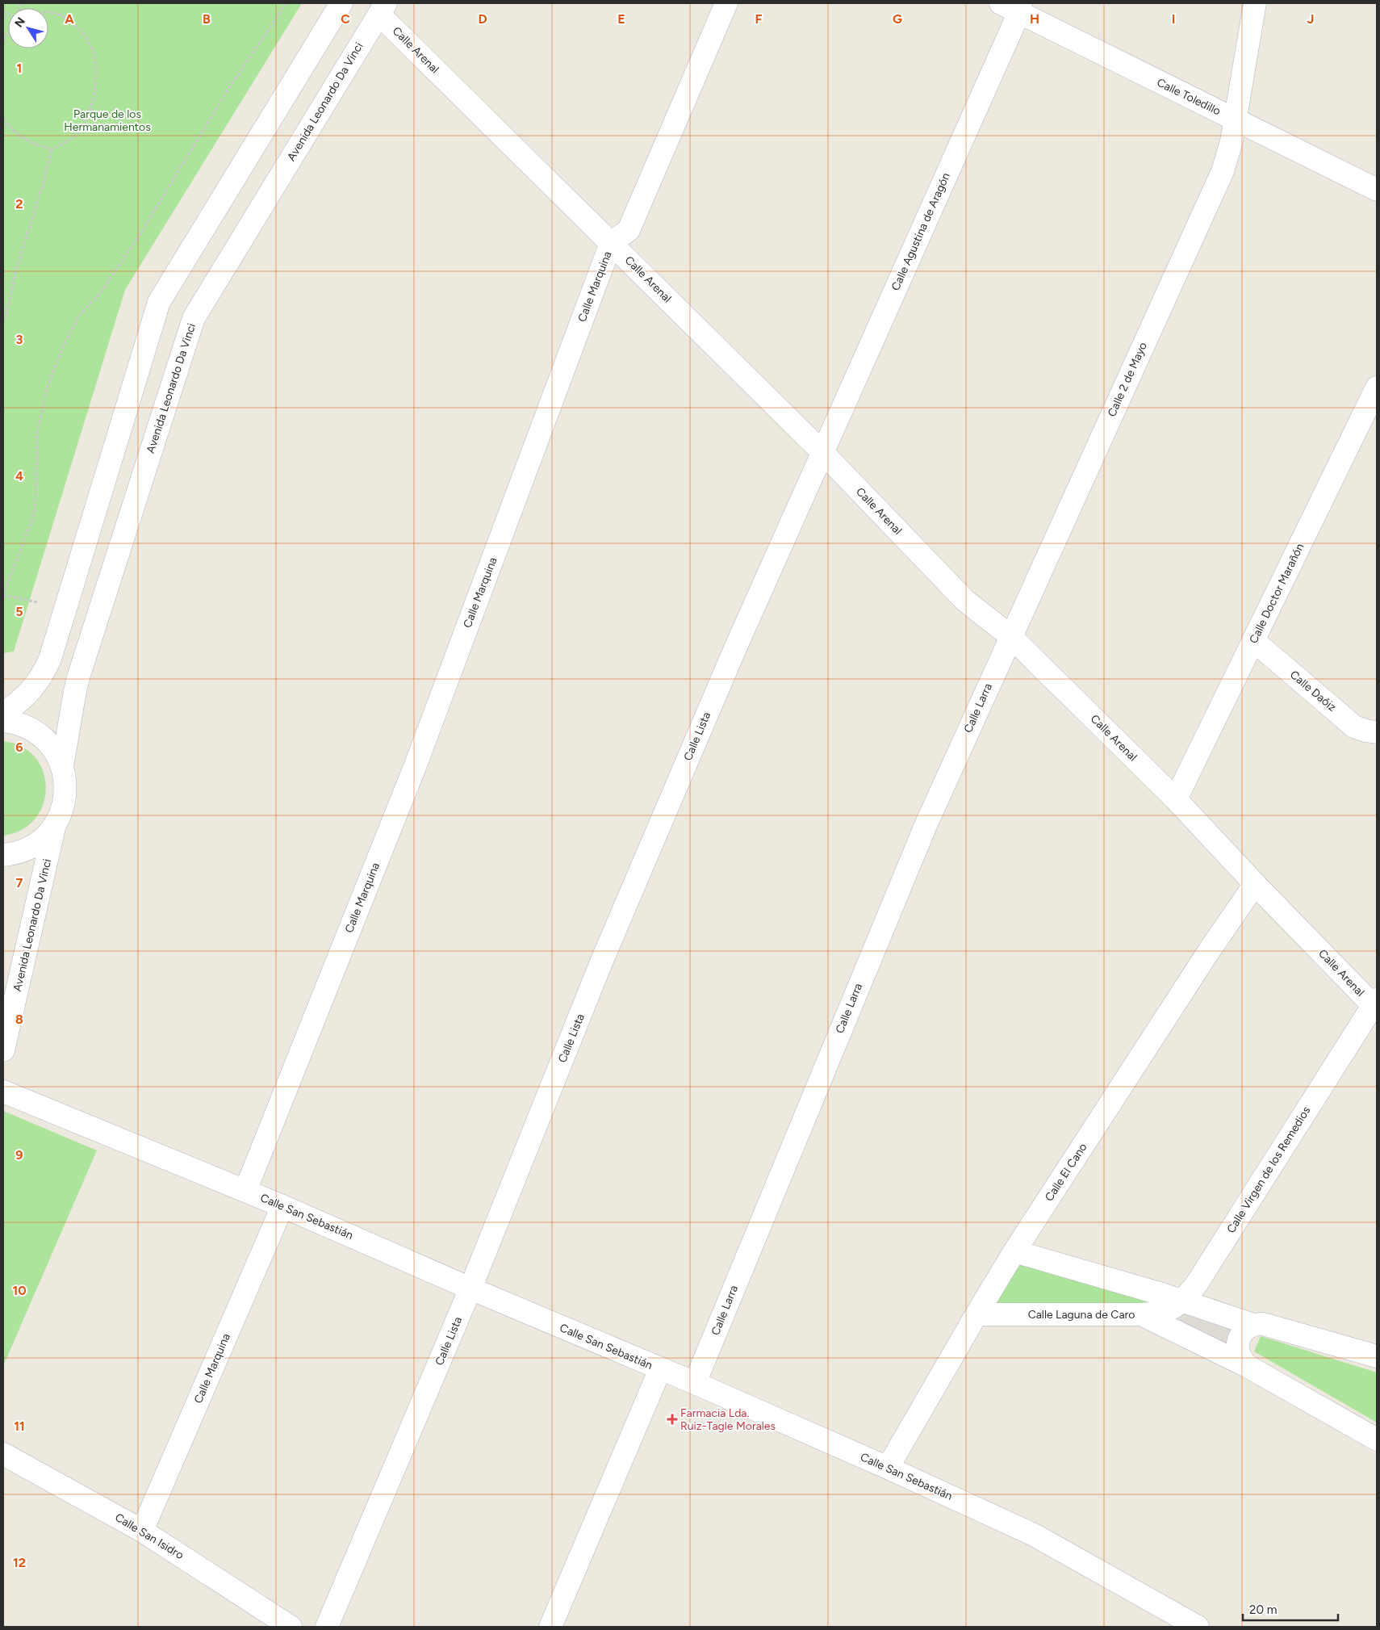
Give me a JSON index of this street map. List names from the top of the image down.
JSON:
{
  "streets": {
    "street": [
      "Calle Arenal",
      "Calle Toledillo",
      "Avenida Leonardo Da Vinci",
      "Calle Agustina de Aragón",
      "Calle Marquina",
      "Calle 2 de Mayo",
      "Calle Doctor Marañón",
      "Calle Daóiz",
      "Calle Larra",
      "Calle Lista",
      "Calle Virgen de los Remedios",
      "Calle El Cano",
      "Calle San Sebastián",
      "Calle Laguna de Caro",
      "Calle San Isidro"
    ]
  },
  "crossings": [
    ["Calle Arenal", "Avenida Leonardo Da Vinci"],
    ["Calle Arenal", "Calle Agustina de Aragón"],
    ["Calle Arenal", "Calle Marquina"],
    ["Calle Arenal", "Calle 2 de Mayo"],
    ["Calle Arenal", "Calle Doctor Marañón"],
    ["Calle Arenal", "Calle Larra"],
    ["Calle Arenal", "Calle Lista"],
    ["Calle Arenal", "Calle Virgen de los Remedios"],
    ["Calle Arenal", "Calle El Cano"],
    ["Calle Toledillo", "Calle Agustina de Aragón"],
    ["Calle Toledillo", "Calle 2 de Mayo"],
    ["Calle Agustina de Aragón", "Calle Lista"],
    ["Calle Marquina", "Calle San Sebastián"],
    ["Calle Marquina", "Calle San Isidro"],
    ["Calle 2 de Mayo", "Calle Larra"],
    ["Calle Doctor Marañón", "Calle Daóiz"],
    ["Calle Larra", "Calle San Sebastián"],
    ["Calle Lista", "Calle San Sebastián"],
    ["Calle Virgen de los Remedios", "Calle Laguna de Caro"],
    ["Calle El Cano", "Calle San Sebastián"],
    ["Calle El Cano", "Calle Laguna de Caro"]
  ],
  "parks": ["Parque de los Hermanamientos"],
  "places": {
    "health": ["Farmacia Lda. Ruiz-Tagle Morales"]
  },
  "scale_bar": "20 m",
  "north": "top left",
  "grid": {
    "columns": [
      "A",
      "B",
      "C",
      "D",
      "E",
      "F",
      "G",
      "H",
      "I",
      "J"
    ],
    "rows": [
      "1",
      "2",
      "3",
      "4",
      "5",
      "6",
      "7",
      "8",
      "9",
      "10",
      "11",
      "12"
    ]
  }
}
